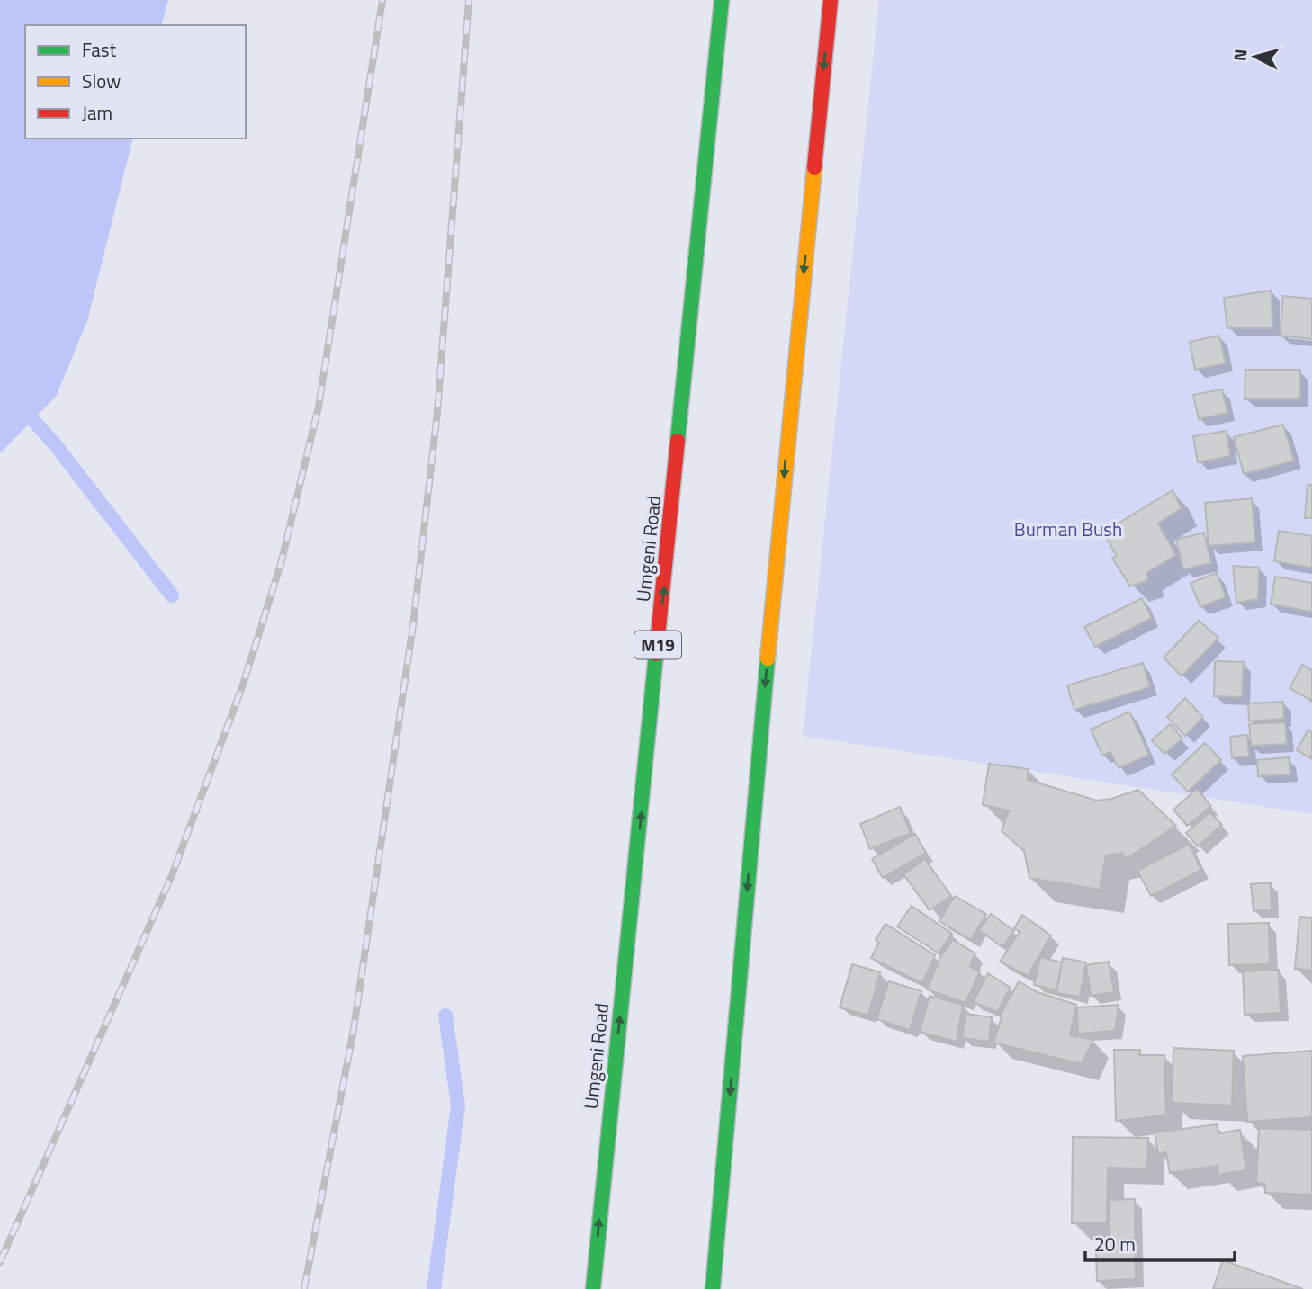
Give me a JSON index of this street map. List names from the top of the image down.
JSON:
{
  "streets": {
    "highway": ["Umgeni Road", "M19"]
  },
  "parks": ["Burman Bush"],
  "legend": ["Fast", "Slow", "Jam"],
  "scale_bar": "20 m",
  "north": "left"
}
